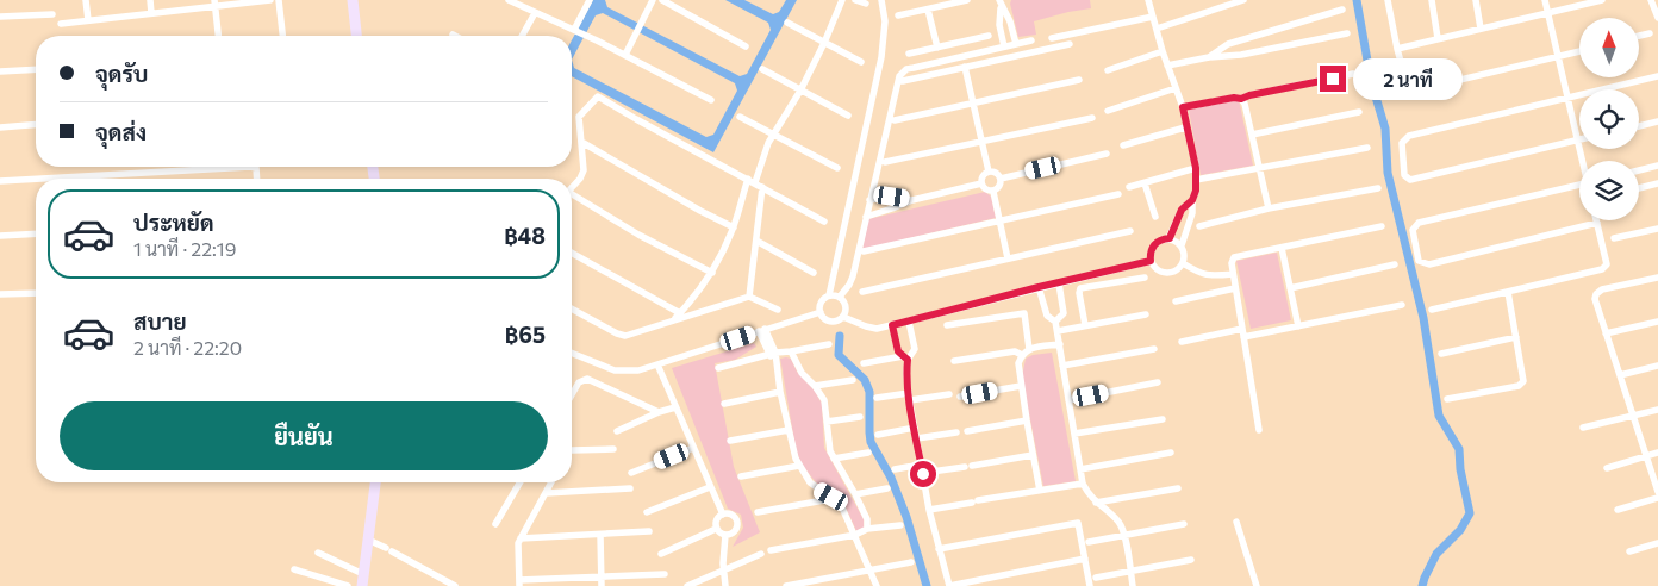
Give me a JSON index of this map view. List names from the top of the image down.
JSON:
{
  "north": "top",
  "page": {
    "banner": ["จุดรับ", "จุดส่ง"],
    "bubble": "2 นาที",
    "list": [
      {
        "name": "ประหยัด",
        "note": "1 นาที · 22:19",
        "value": "฿48"
      },
      {
        "name": "สบาย",
        "note": "2 นาที · 22:20",
        "value": "฿65"
      }
    ],
    "buttons": "ยืนยัน"
  }
}
